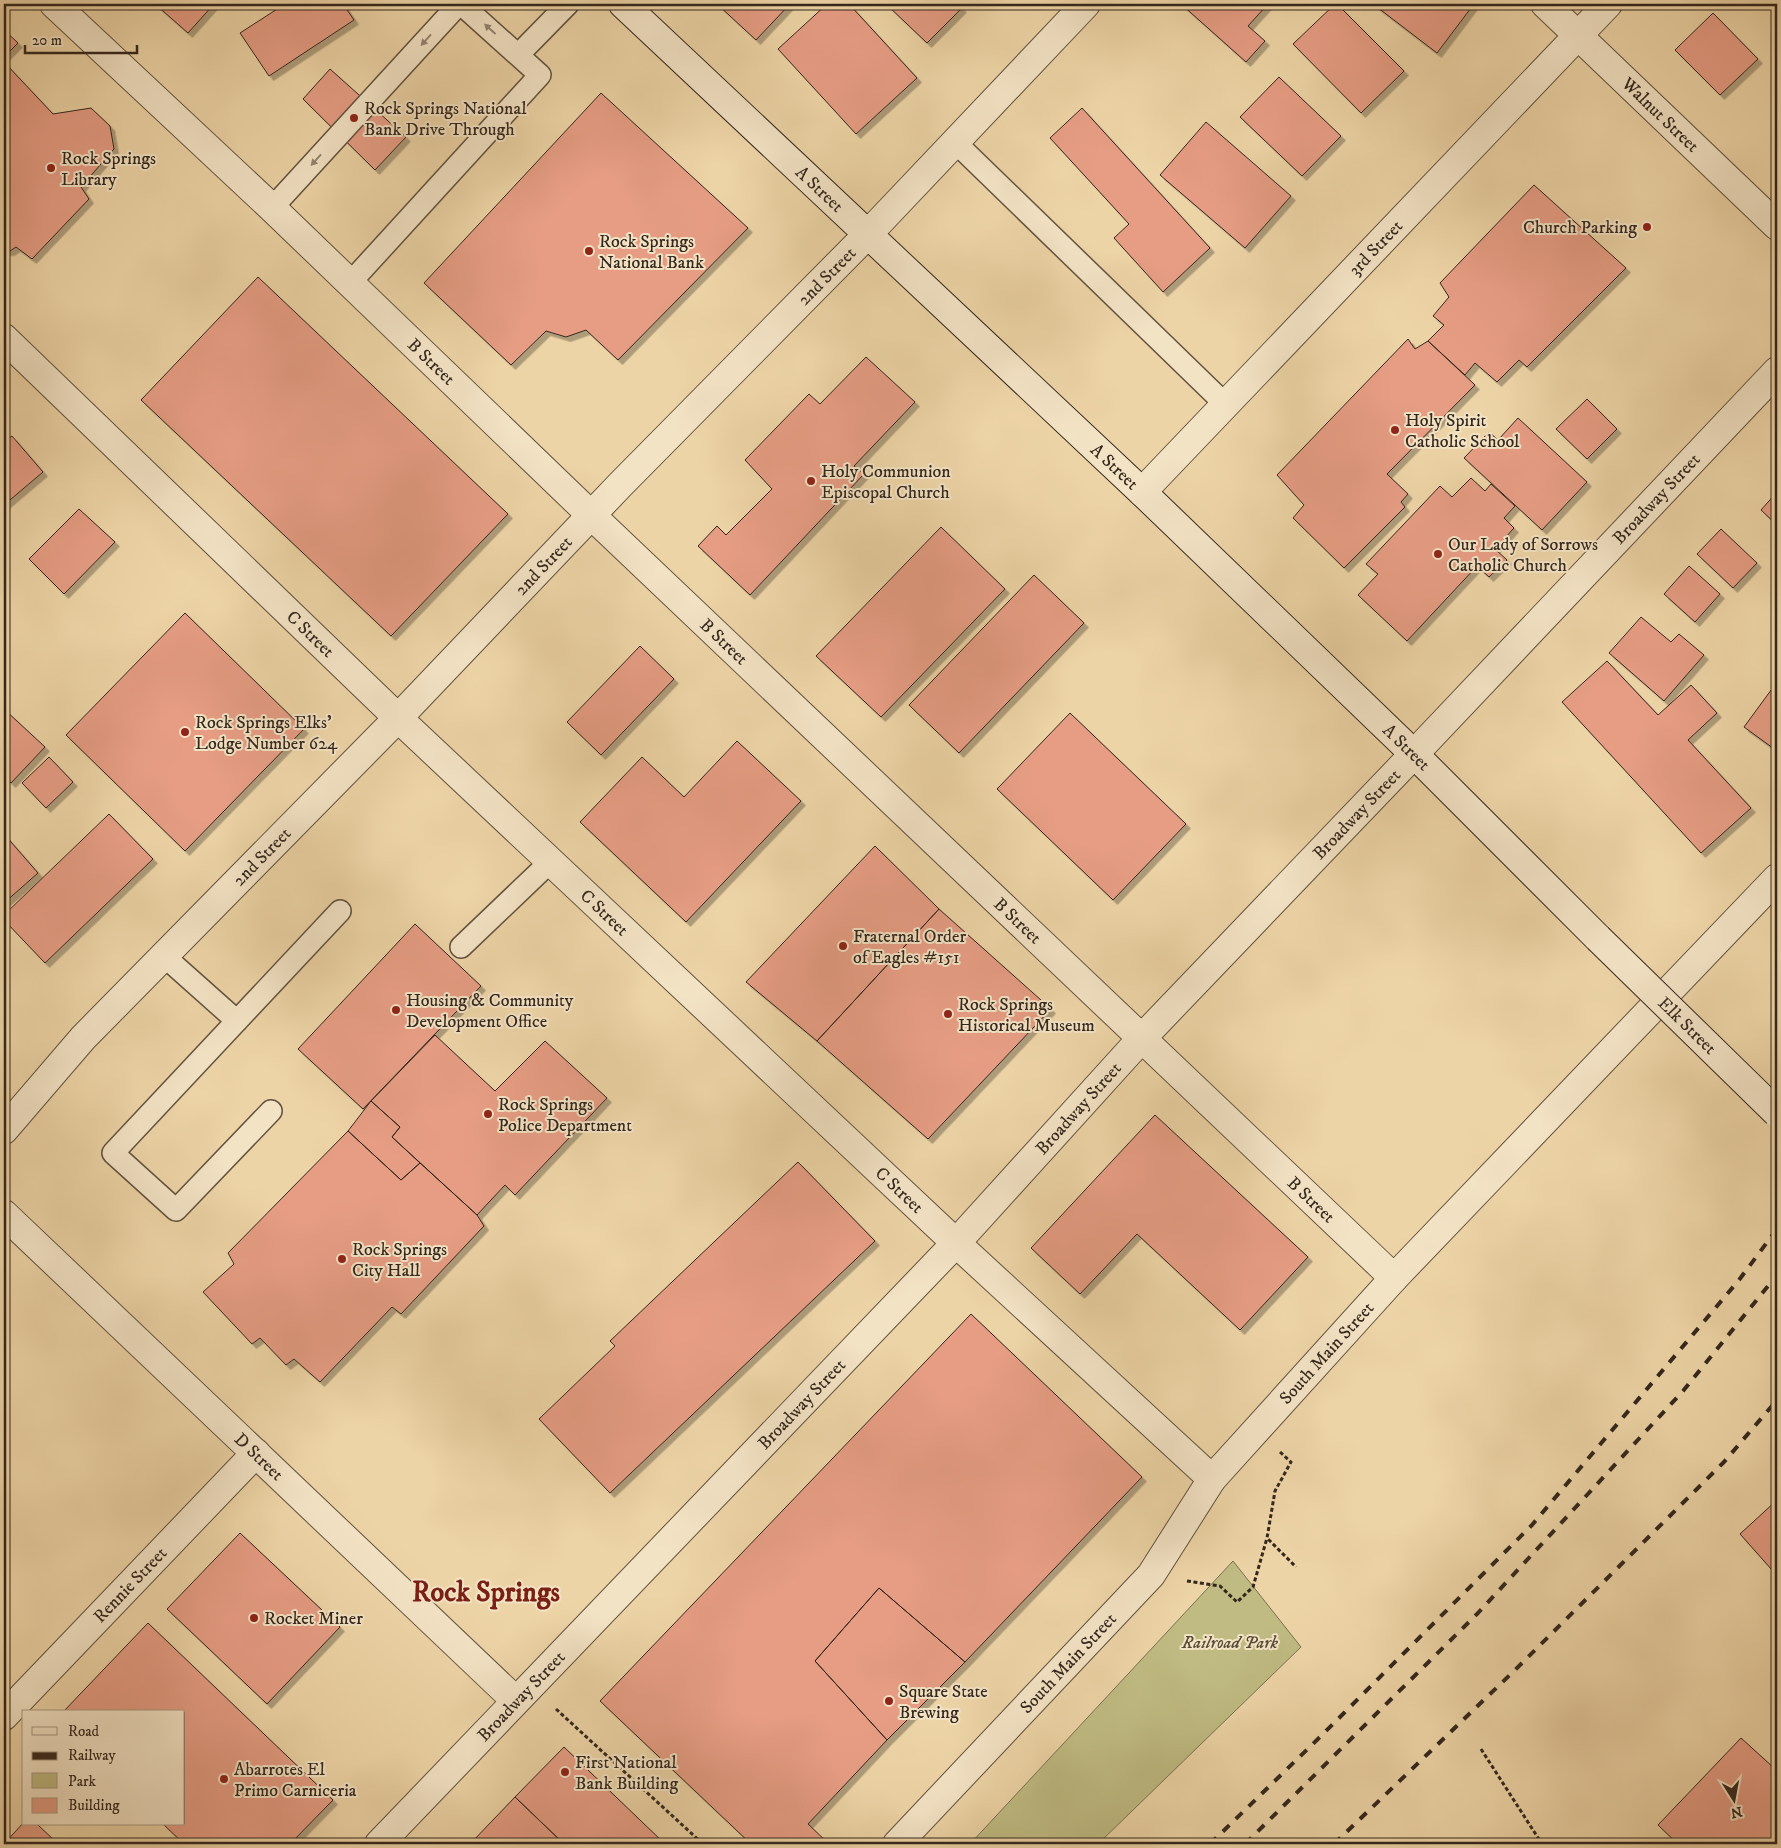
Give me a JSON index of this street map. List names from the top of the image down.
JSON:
{
  "streets": {
    "street": [
      "Walnut Street",
      "A Street",
      "3rd Street",
      "2nd Street",
      "B Street",
      "Broadway Street",
      "C Street",
      "Elk Street",
      "South Main Street",
      "D Street",
      "Rennie Street"
    ]
  },
  "crossings": [
    ["Walnut Street", "3rd Street"],
    ["A Street", "3rd Street"],
    ["A Street", "2nd Street"],
    ["A Street", "Broadway Street"],
    ["A Street", "Elk Street"],
    ["2nd Street", "B Street"],
    ["2nd Street", "C Street"],
    ["B Street", "Broadway Street"],
    ["B Street", "South Main Street"],
    ["Broadway Street", "C Street"],
    ["Broadway Street", "D Street"],
    ["C Street", "South Main Street"],
    ["D Street", "Rennie Street"]
  ],
  "districts": ["Rock Springs"],
  "parks": ["Railroad Park"],
  "places": [
    "Rock Springs National Bank Drive Through",
    "Rock Springs Library",
    "Church Parking",
    "Rock Springs National Bank",
    "Holy Spirit Catholic School",
    "Holy Communion Episcopal Church",
    "Our Lady of Sorrows Catholic Church",
    "Rock Springs Elks' Lodge Number 624",
    "Fraternal Order of Eagles #151",
    "Housing & Community Development Office",
    "Rock Springs Historical Museum",
    "Rock Springs Police Department",
    "Rock Springs City Hall",
    "Rocket Miner",
    "Square State Brewing",
    "First National Bank Building",
    "Abarrotes El Primo Carniceria"
  ],
  "legend": [
    "Road",
    "Railway",
    "Park",
    "Building"
  ],
  "scale_bar": "20 m",
  "north": "bottom"
}
